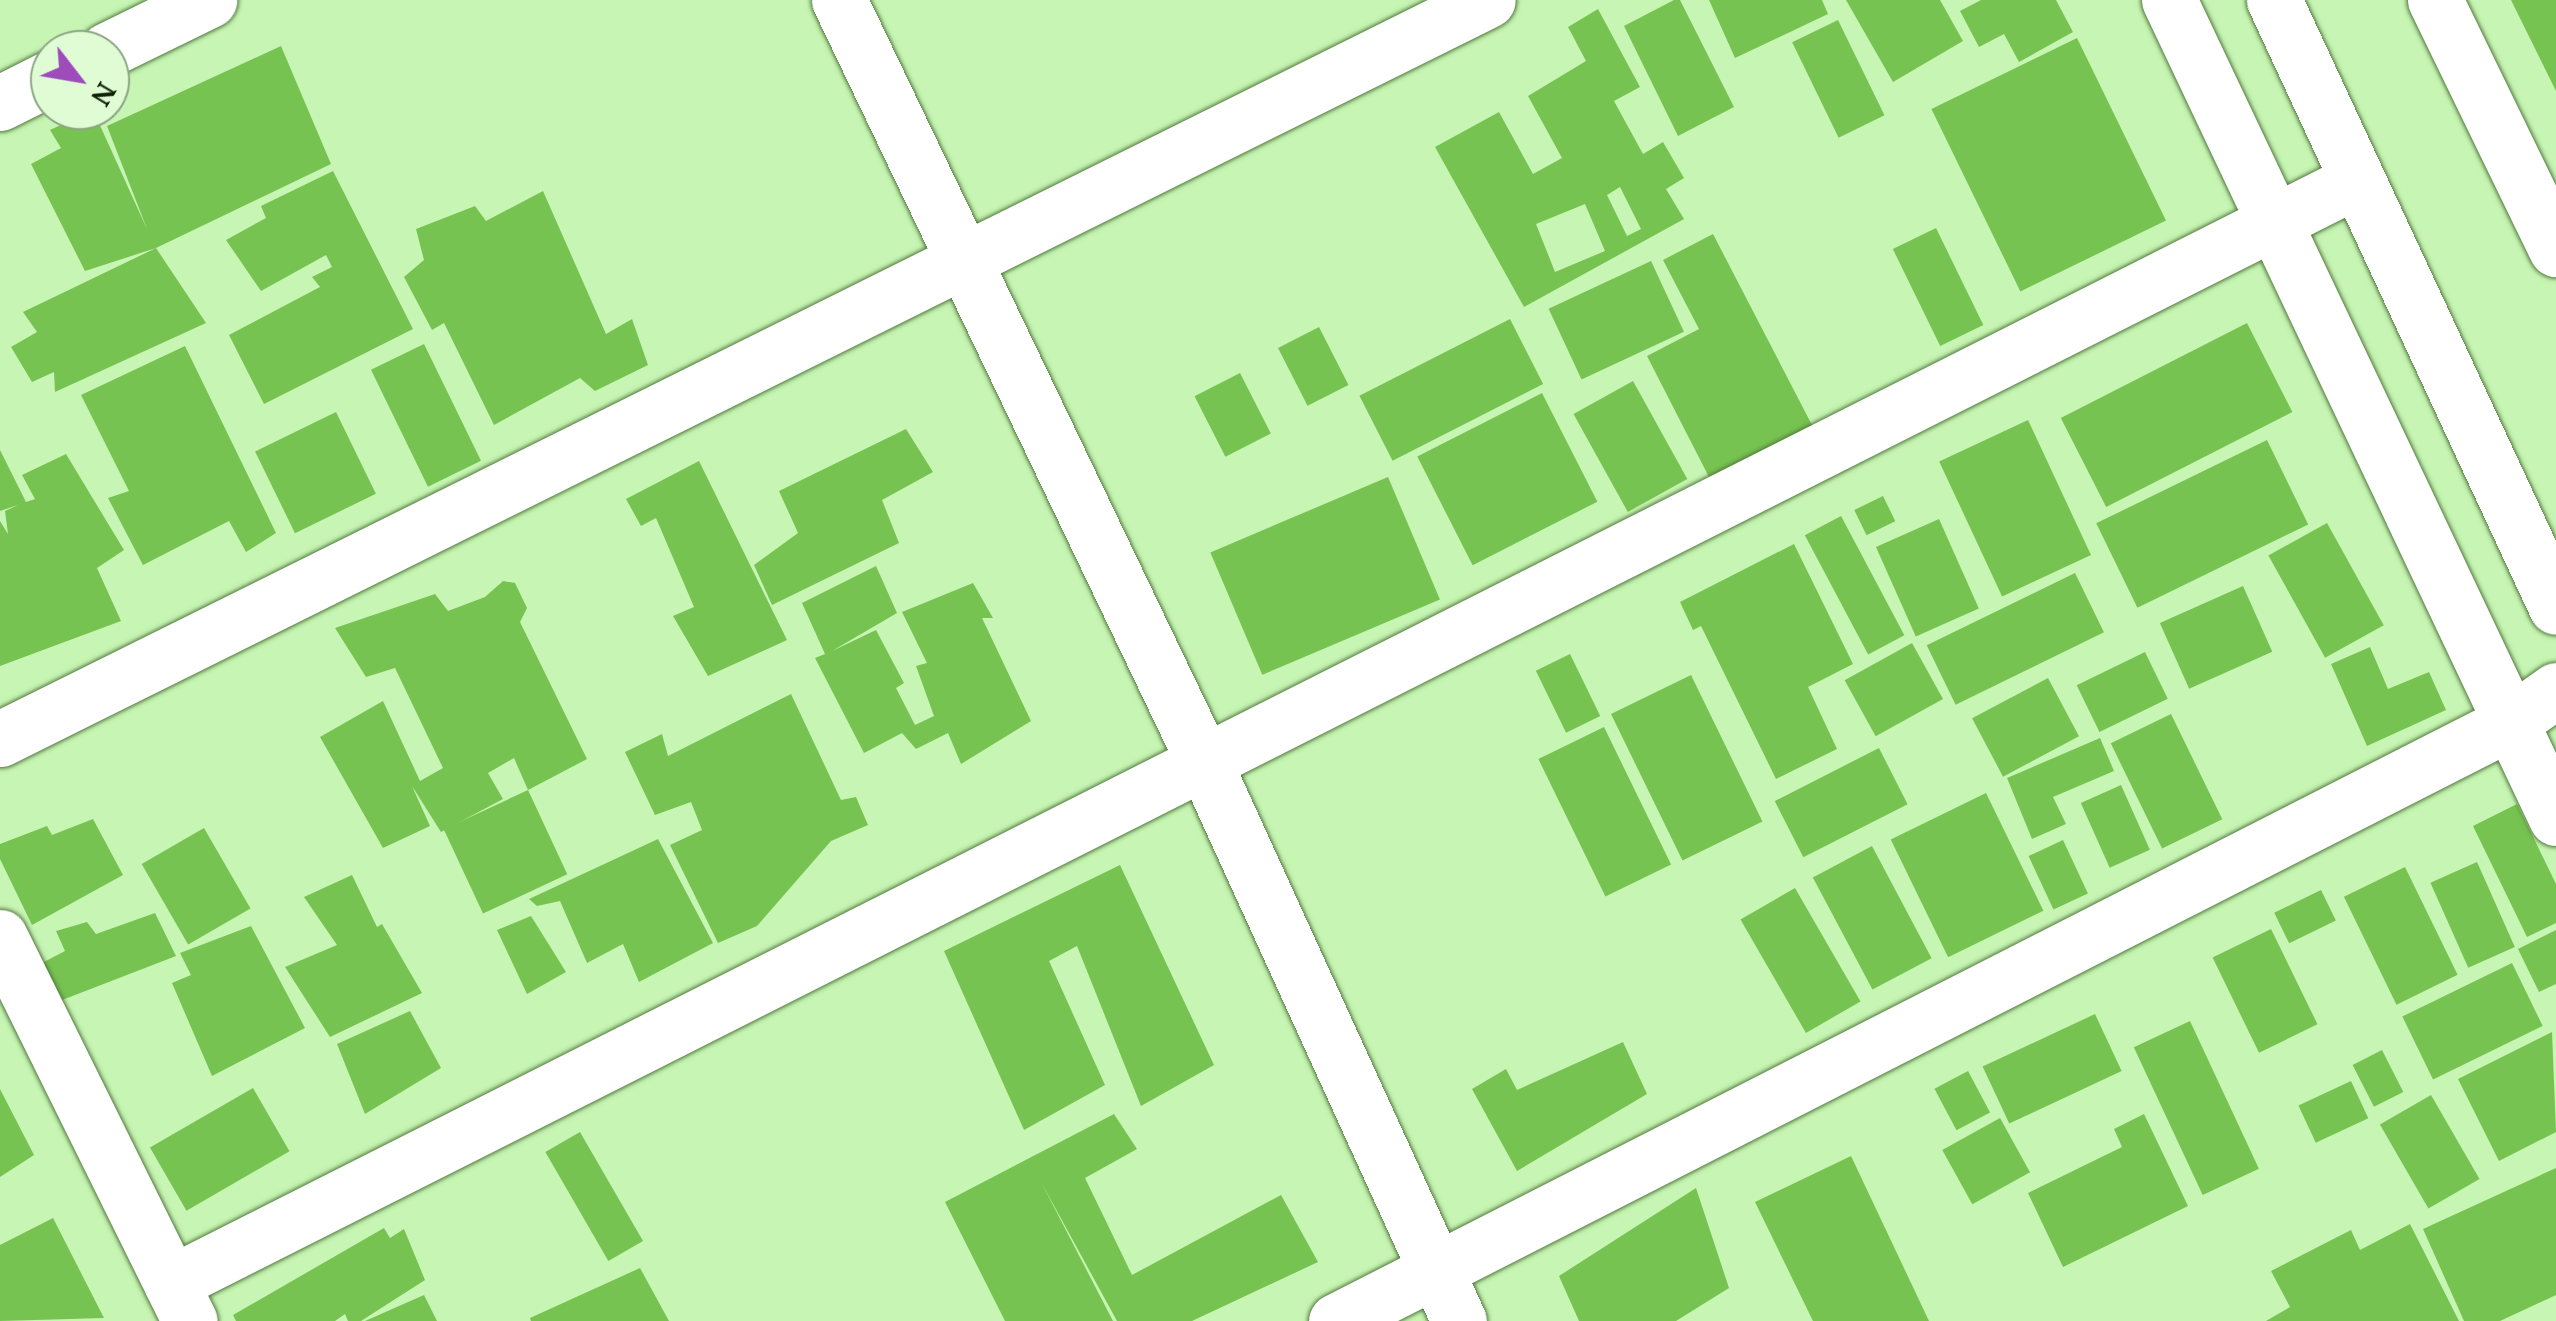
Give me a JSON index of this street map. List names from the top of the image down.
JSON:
{
  "north": "bottom right"
}
